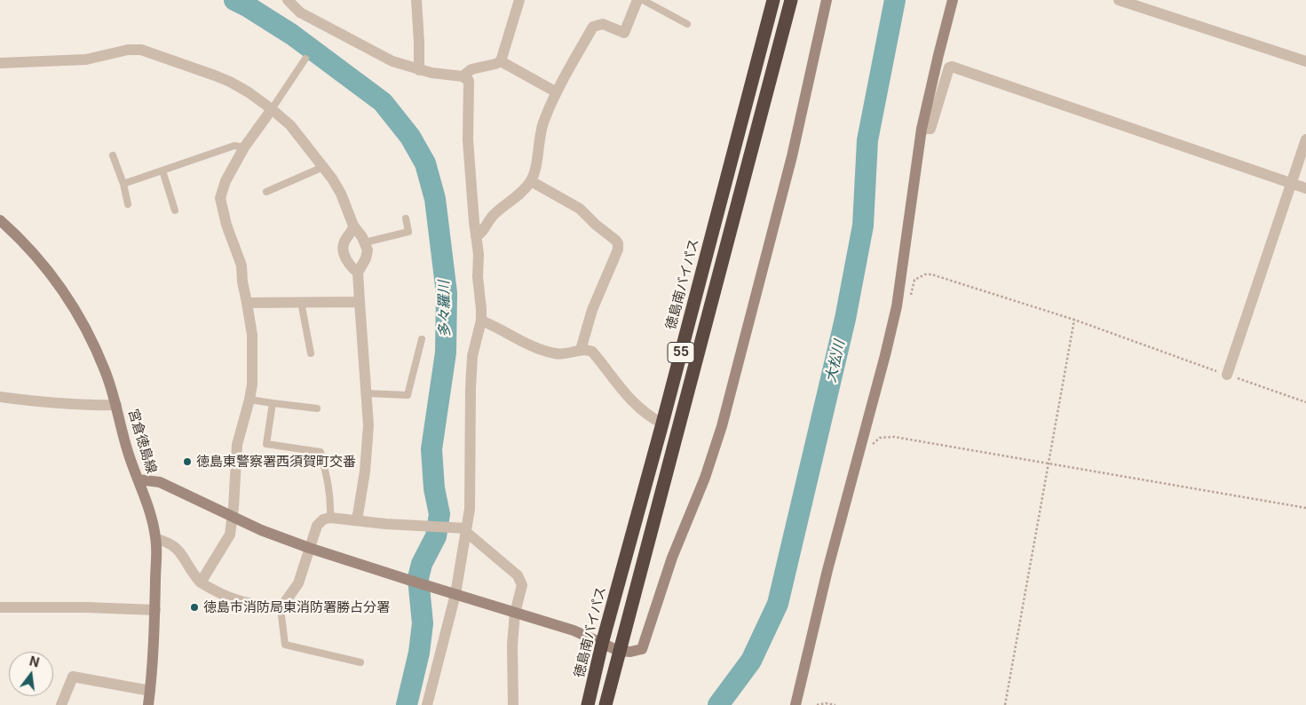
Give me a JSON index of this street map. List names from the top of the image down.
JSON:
{
  "streets": {
    "highway": ["徳島南バイパス", "55"],
    "street": ["宮倉徳島線"]
  },
  "water": ["多々羅川", "大松川"],
  "places": ["徳島東警察署西須賀町交番", "徳島市消防局東消防署勝占分署"],
  "north": "top"
}
